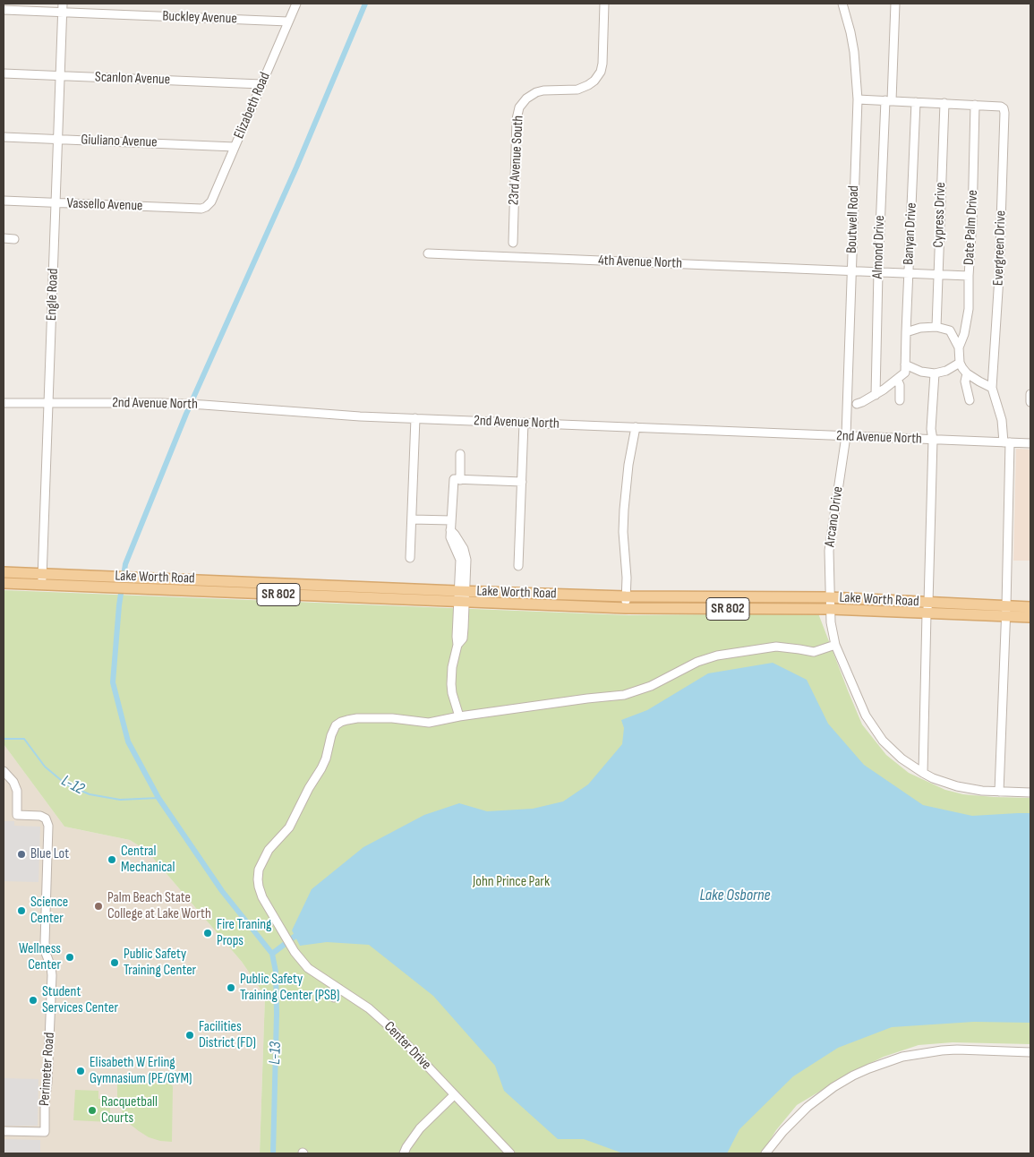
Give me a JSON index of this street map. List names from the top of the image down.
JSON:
{
  "streets": {
    "main road": ["Lake Worth Road", "SR 802"],
    "street": [
      "Buckley Avenue",
      "Scanlon Avenue",
      "Elizabeth Road",
      "Giuliano Avenue",
      "23rd Avenue South",
      "Vassello Avenue",
      "Cypress Drive",
      "Boutwell Road",
      "Date Palm Drive",
      "Banyan Drive",
      "Almond Drive",
      "Evergreen Drive",
      "4th Avenue North",
      "Engle Road",
      "2nd Avenue North",
      "Arcano Drive",
      "Center Drive",
      "Perimeter Road"
    ]
  },
  "crossings": [
    ["Buckley Avenue", "Elizabeth Road"],
    ["Buckley Avenue", "Engle Road"],
    ["Scanlon Avenue", "Elizabeth Road"],
    ["Scanlon Avenue", "Engle Road"],
    ["Elizabeth Road", "Giuliano Avenue"],
    ["Elizabeth Road", "Vassello Avenue"],
    ["Giuliano Avenue", "Engle Road"],
    ["Vassello Avenue", "Engle Road"],
    ["Cypress Drive", "Date Palm Drive"],
    ["Cypress Drive", "Banyan Drive"],
    ["Cypress Drive", "4th Avenue North"],
    ["Boutwell Road", "4th Avenue North"],
    ["Boutwell Road", "2nd Avenue North"],
    ["Boutwell Road", "Arcano Drive"],
    ["Date Palm Drive", "Banyan Drive"],
    ["Date Palm Drive", "Evergreen Drive"],
    ["Date Palm Drive", "4th Avenue North"],
    ["Banyan Drive", "4th Avenue North"],
    ["Almond Drive", "4th Avenue North"],
    ["Engle Road", "2nd Avenue North"],
    ["Engle Road", "Lake Worth Road"],
    ["2nd Avenue North", "Arcano Drive"],
    ["Arcano Drive", "Lake Worth Road"]
  ],
  "water": ["L-12", "Lake Osborne", "L-13"],
  "parks": ["John Prince Park"],
  "places": [
    "Blue Lot",
    "Central Mechanical",
    "Palm Beach State College at Lake Worth",
    "Science Center",
    "Fire Traning Props",
    "Wellness Center",
    "Public Safety Training Center",
    "Public Safety Training Center (PSB)",
    "Student Services Center",
    "Facilities District (FD)",
    "Elisabeth W Erling Gymnasium (PE/GYM)",
    "Racquetball Courts"
  ]
}
